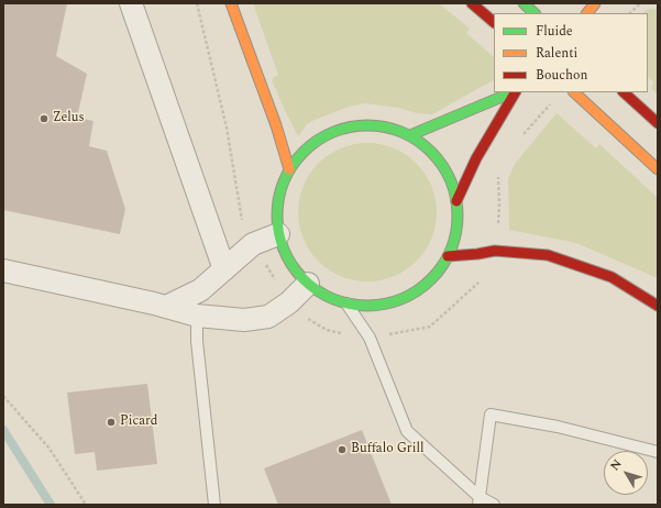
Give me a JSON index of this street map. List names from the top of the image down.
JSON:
{
  "places": ["Zelus", "Picard", "Buffalo Grill"],
  "legend": ["Fluide", "Ralenti", "Bouchon"],
  "north": "top left"
}
